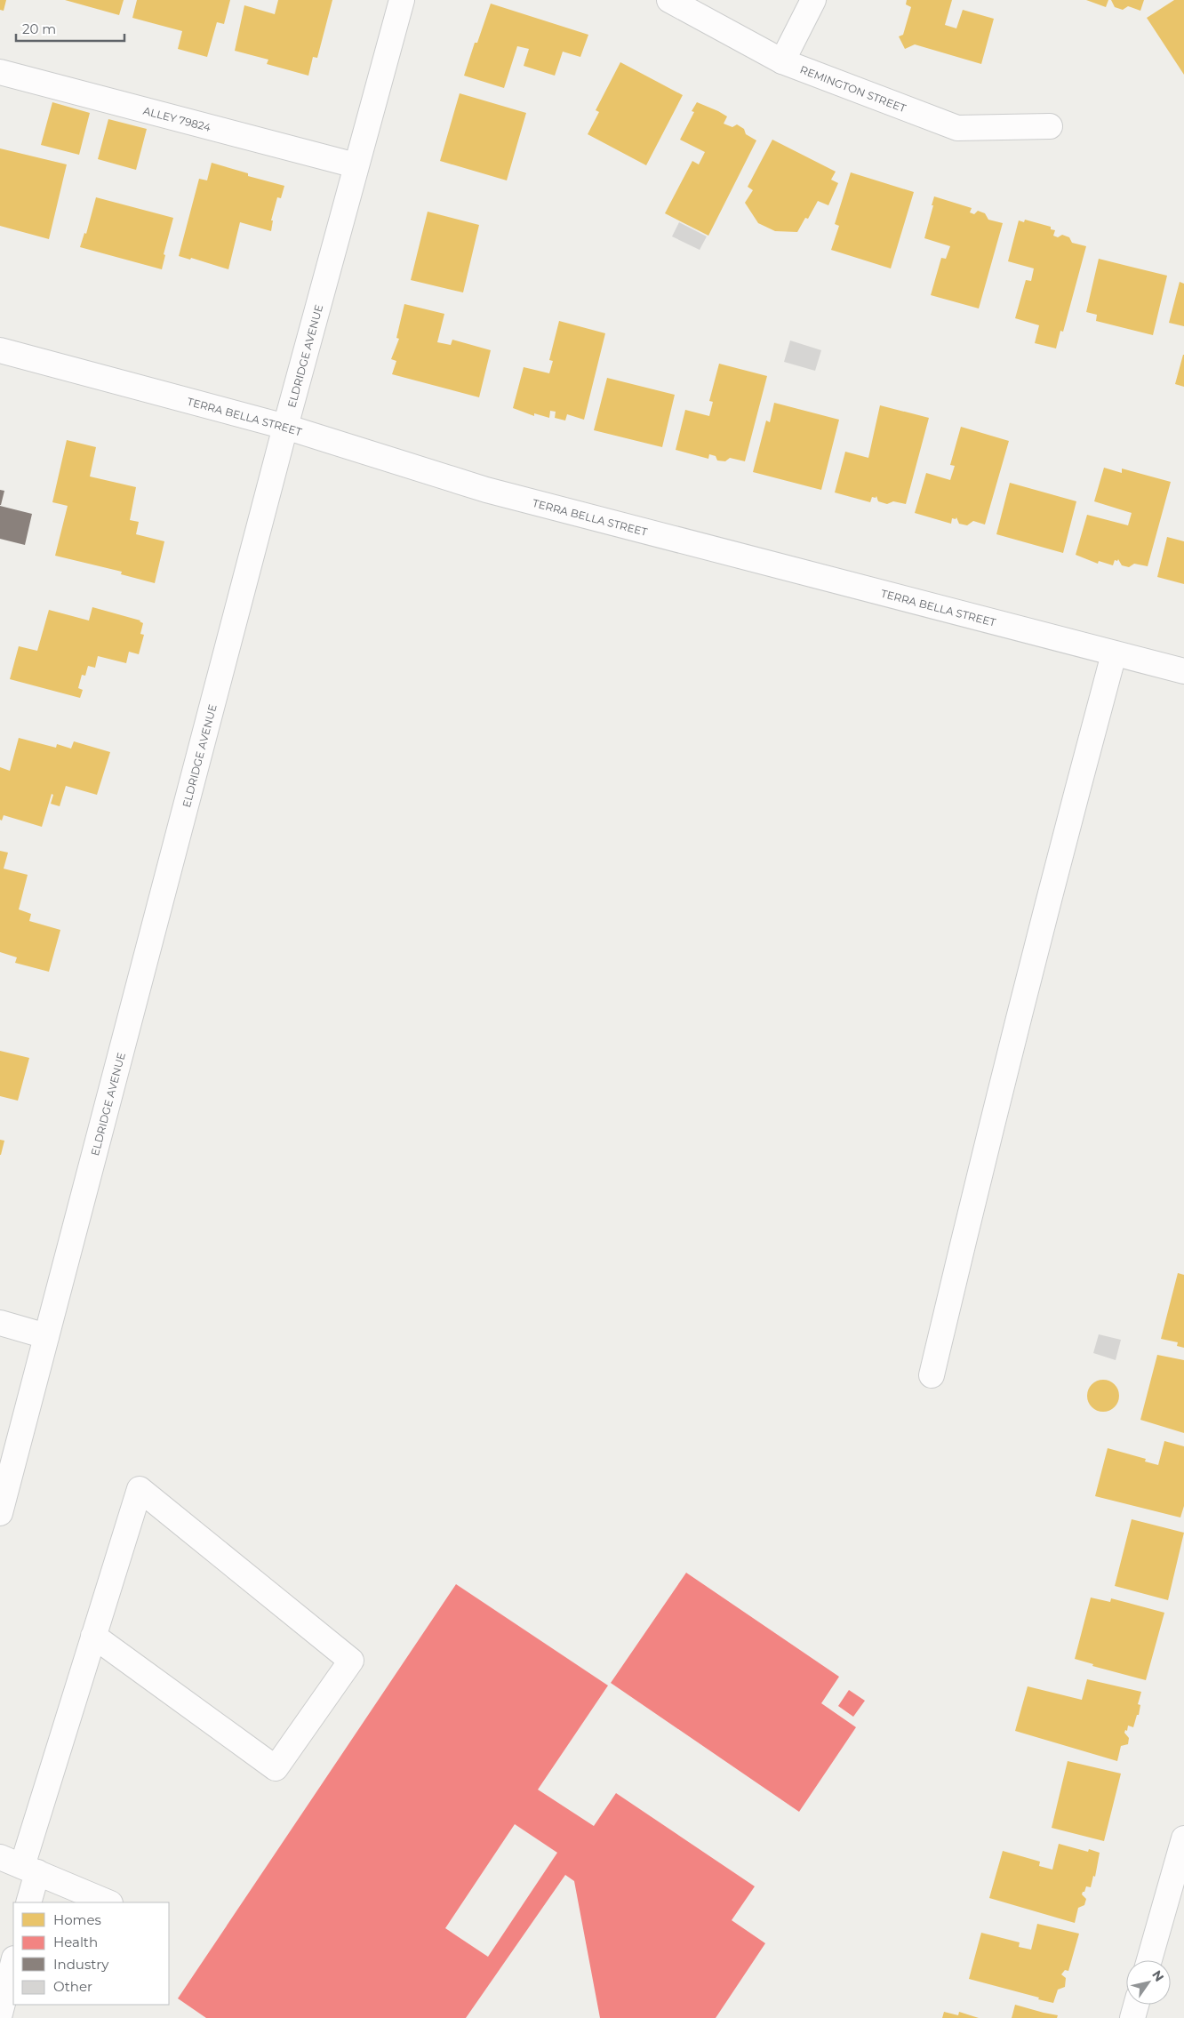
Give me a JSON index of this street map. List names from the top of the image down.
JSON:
{
  "streets": {
    "street": [
      "REMINGTON STREET",
      "ALLEY 79824",
      "ELDRIDGE AVENUE",
      "TERRA BELLA STREET"
    ]
  },
  "crossings": [
    ["ALLEY 79824", "ELDRIDGE AVENUE"],
    ["ELDRIDGE AVENUE", "TERRA BELLA STREET"]
  ],
  "legend": [
    "Homes",
    "Health",
    "Industry",
    "Other"
  ],
  "scale_bar": "20 m",
  "north": "top right"
}
